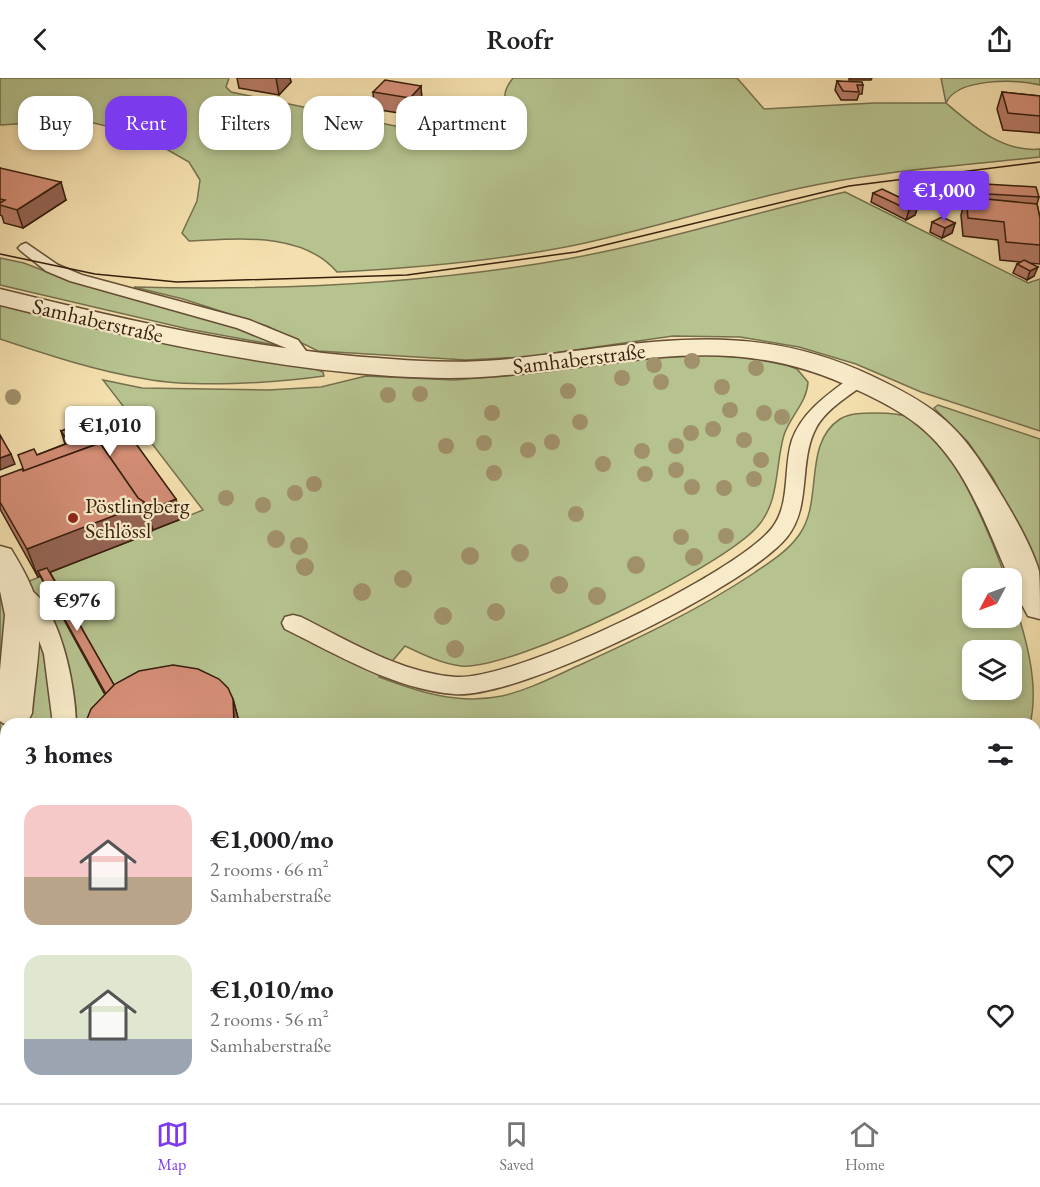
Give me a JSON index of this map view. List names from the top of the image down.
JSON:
{
  "streets": {
    "street": ["Samhaberstraße"]
  },
  "places": ["Pöstlingberg Schlössl"],
  "north": "bottom left",
  "page": {
    "header": "Roofr",
    "chip": [
      "Buy",
      "Rent",
      "Filters",
      "New",
      "Apartment"
    ],
    "price": ["€1,000", "€1,010", "€976"],
    "heading": "3 homes",
    "list": [
      {
        "name": "€1,000/mo",
        "note": "2 rooms · 66 m² · Samhaberstraße"
      },
      {
        "name": "€1,010/mo",
        "note": "2 rooms · 56 m² · Samhaberstraße"
      }
    ],
    "tabs": ["Map", "Saved", "Home"]
  }
}
